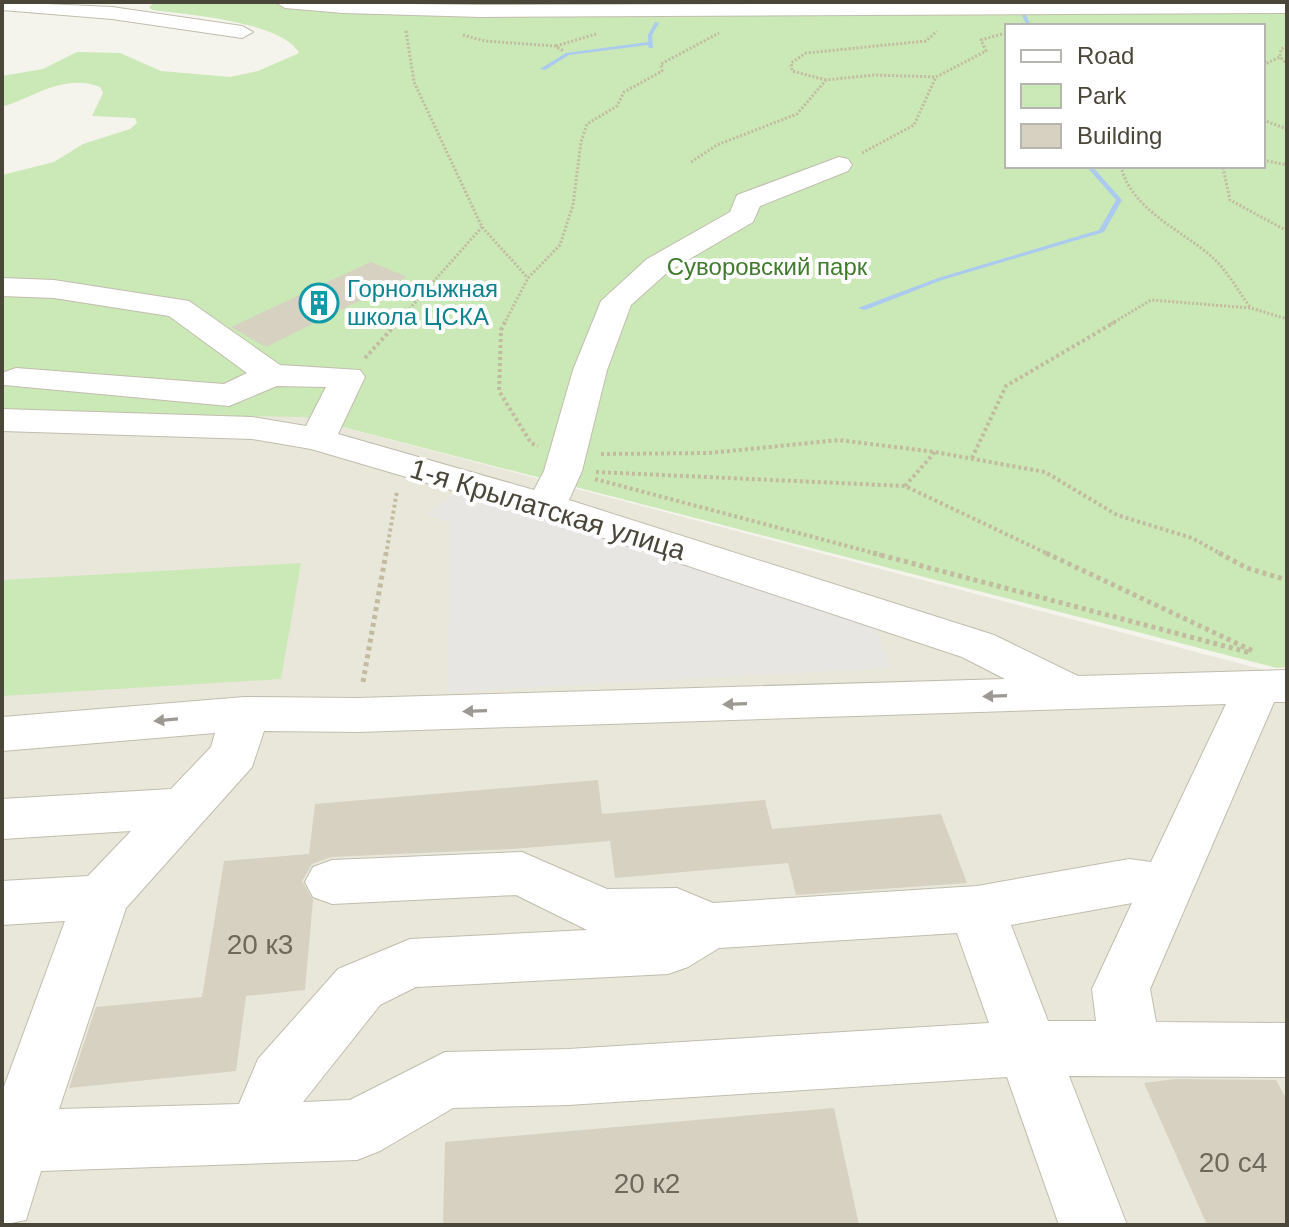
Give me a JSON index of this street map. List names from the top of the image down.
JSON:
{
  "streets": {
    "street": ["1-я Крылатская улица"]
  },
  "parks": ["Суворовский парк"],
  "places": {
    "building": ["Горнолыжная школа ЦСКА"]
  },
  "house_numbers": ["20 к3", "20 с4", "20 к2"],
  "legend": ["Road", "Park", "Building"]
}
